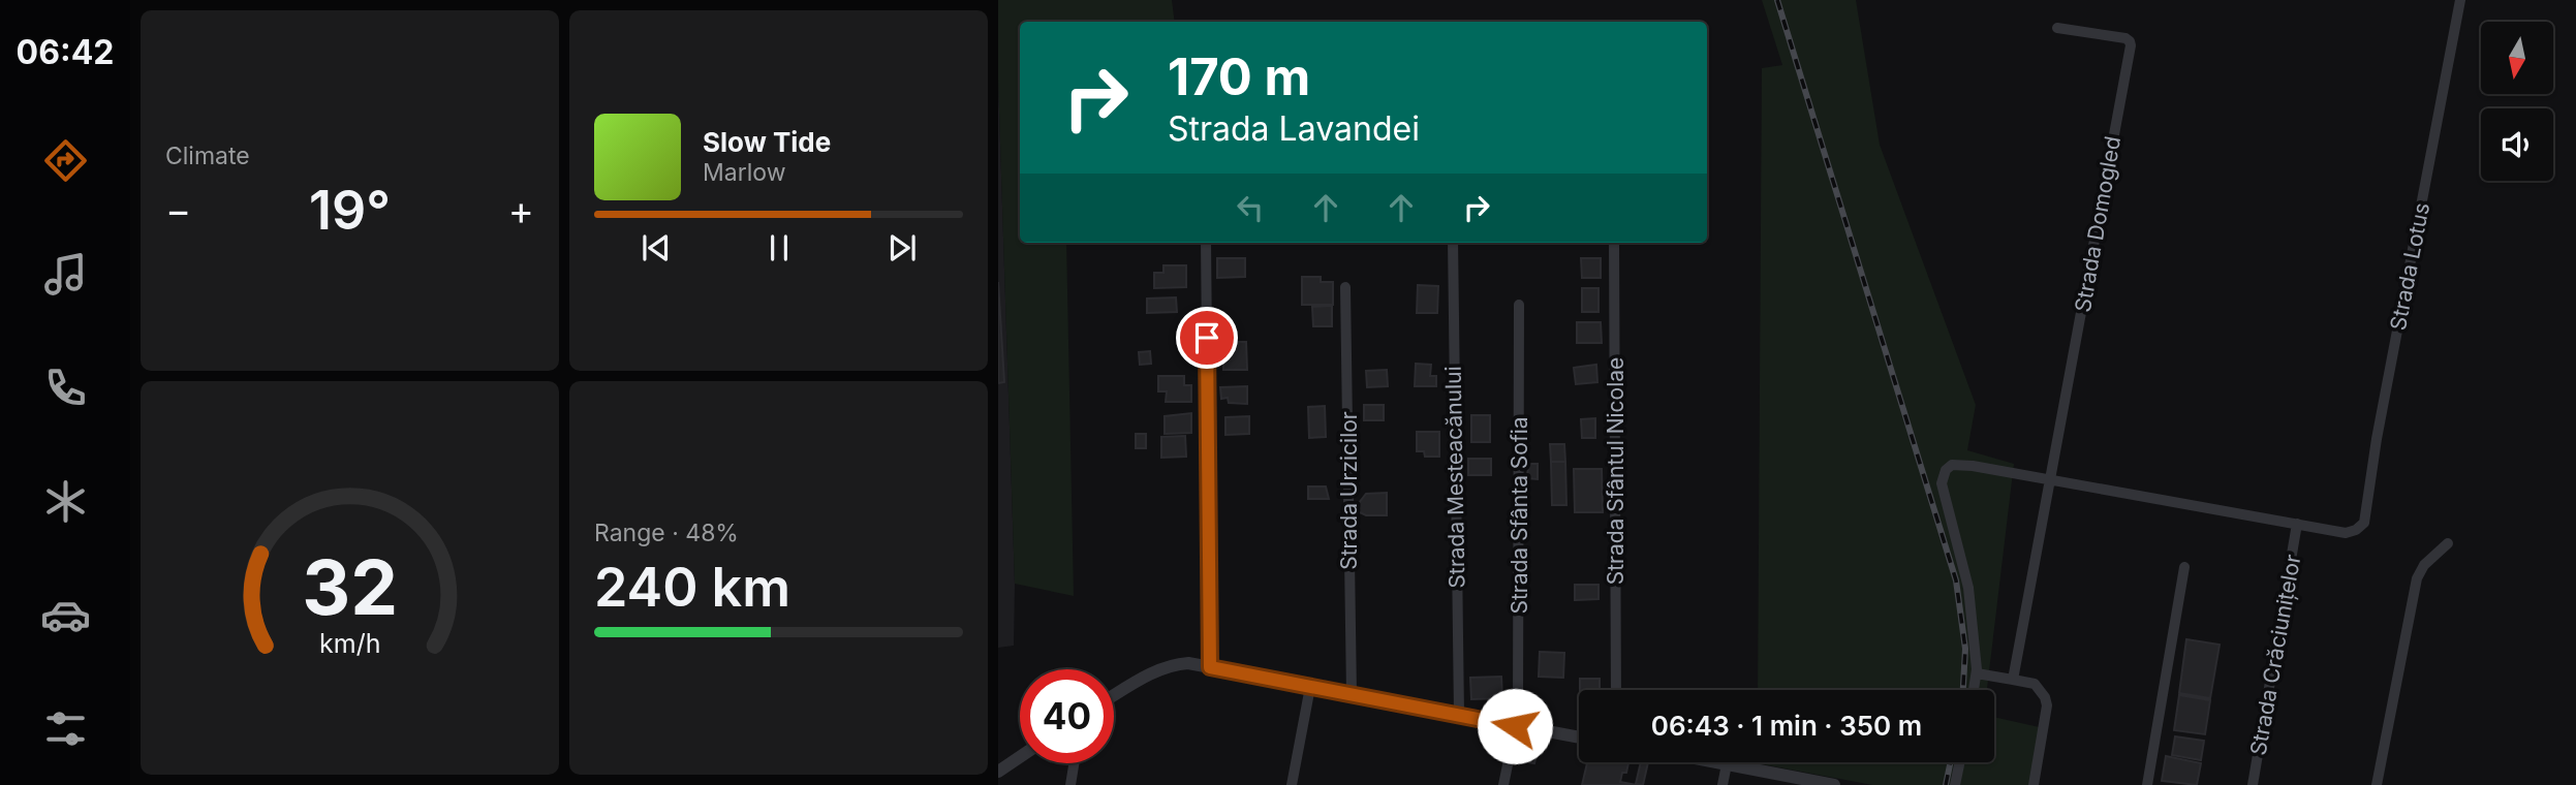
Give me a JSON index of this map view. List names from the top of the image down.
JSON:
{
  "streets": {
    "street": [
      "Strada Domogled",
      "Strada Lotus",
      "Strada Sfântul Nicolae",
      "Strada Mesteacănului",
      "Strada Urzicilor",
      "Strada Sfânta Sofia",
      "Strada Crăciunițelor"
    ]
  },
  "crossings": [
    ["Strada Lotus", "Strada Crăciunițelor"]
  ],
  "north": "bottom",
  "page": {
    "tabs": "06:42",
    "tile": [
      "Climate",
      ["Range · 48%", "240 km"]
    ],
    "turn": ["170 m", "Strada Lavandei"],
    "song": ["Slow Tide", "Marlow"],
    "heat": ["−", "19°", "+"],
    "limit": "40",
    "trip": "06:43 · 1 min · 350 m",
    "gauge": ["32", "km/h"]
  }
}
